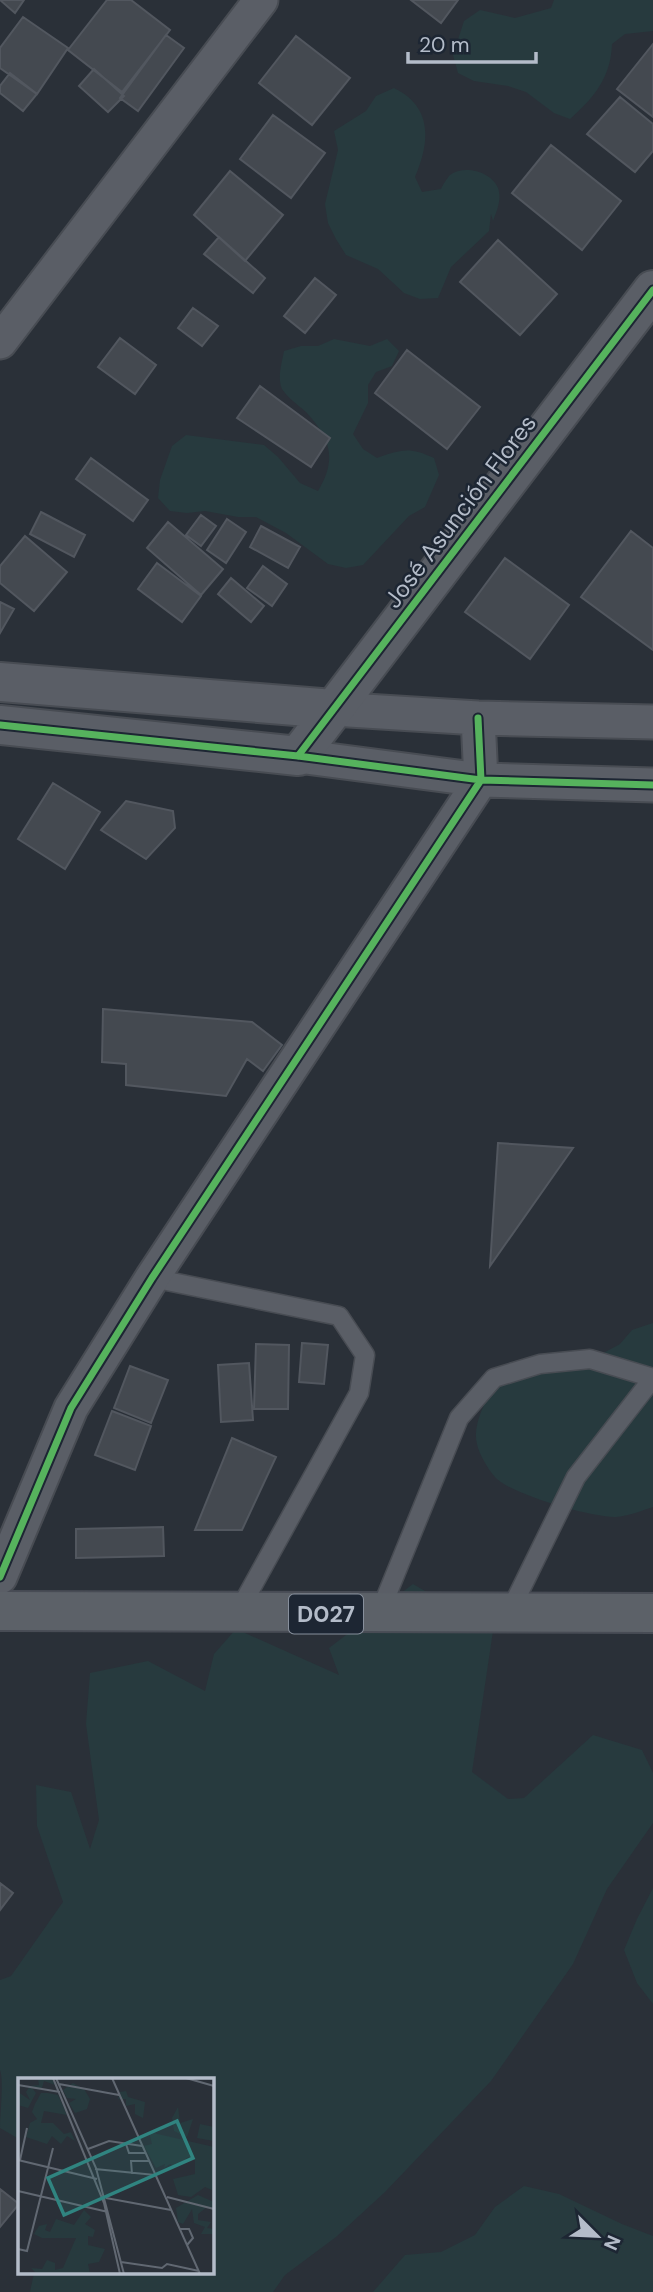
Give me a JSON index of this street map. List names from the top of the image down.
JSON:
{
  "streets": {
    "main road": ["D027"],
    "street": ["José Asunción Flores"]
  },
  "scale_bar": "20 m",
  "north": "bottom right"
}
